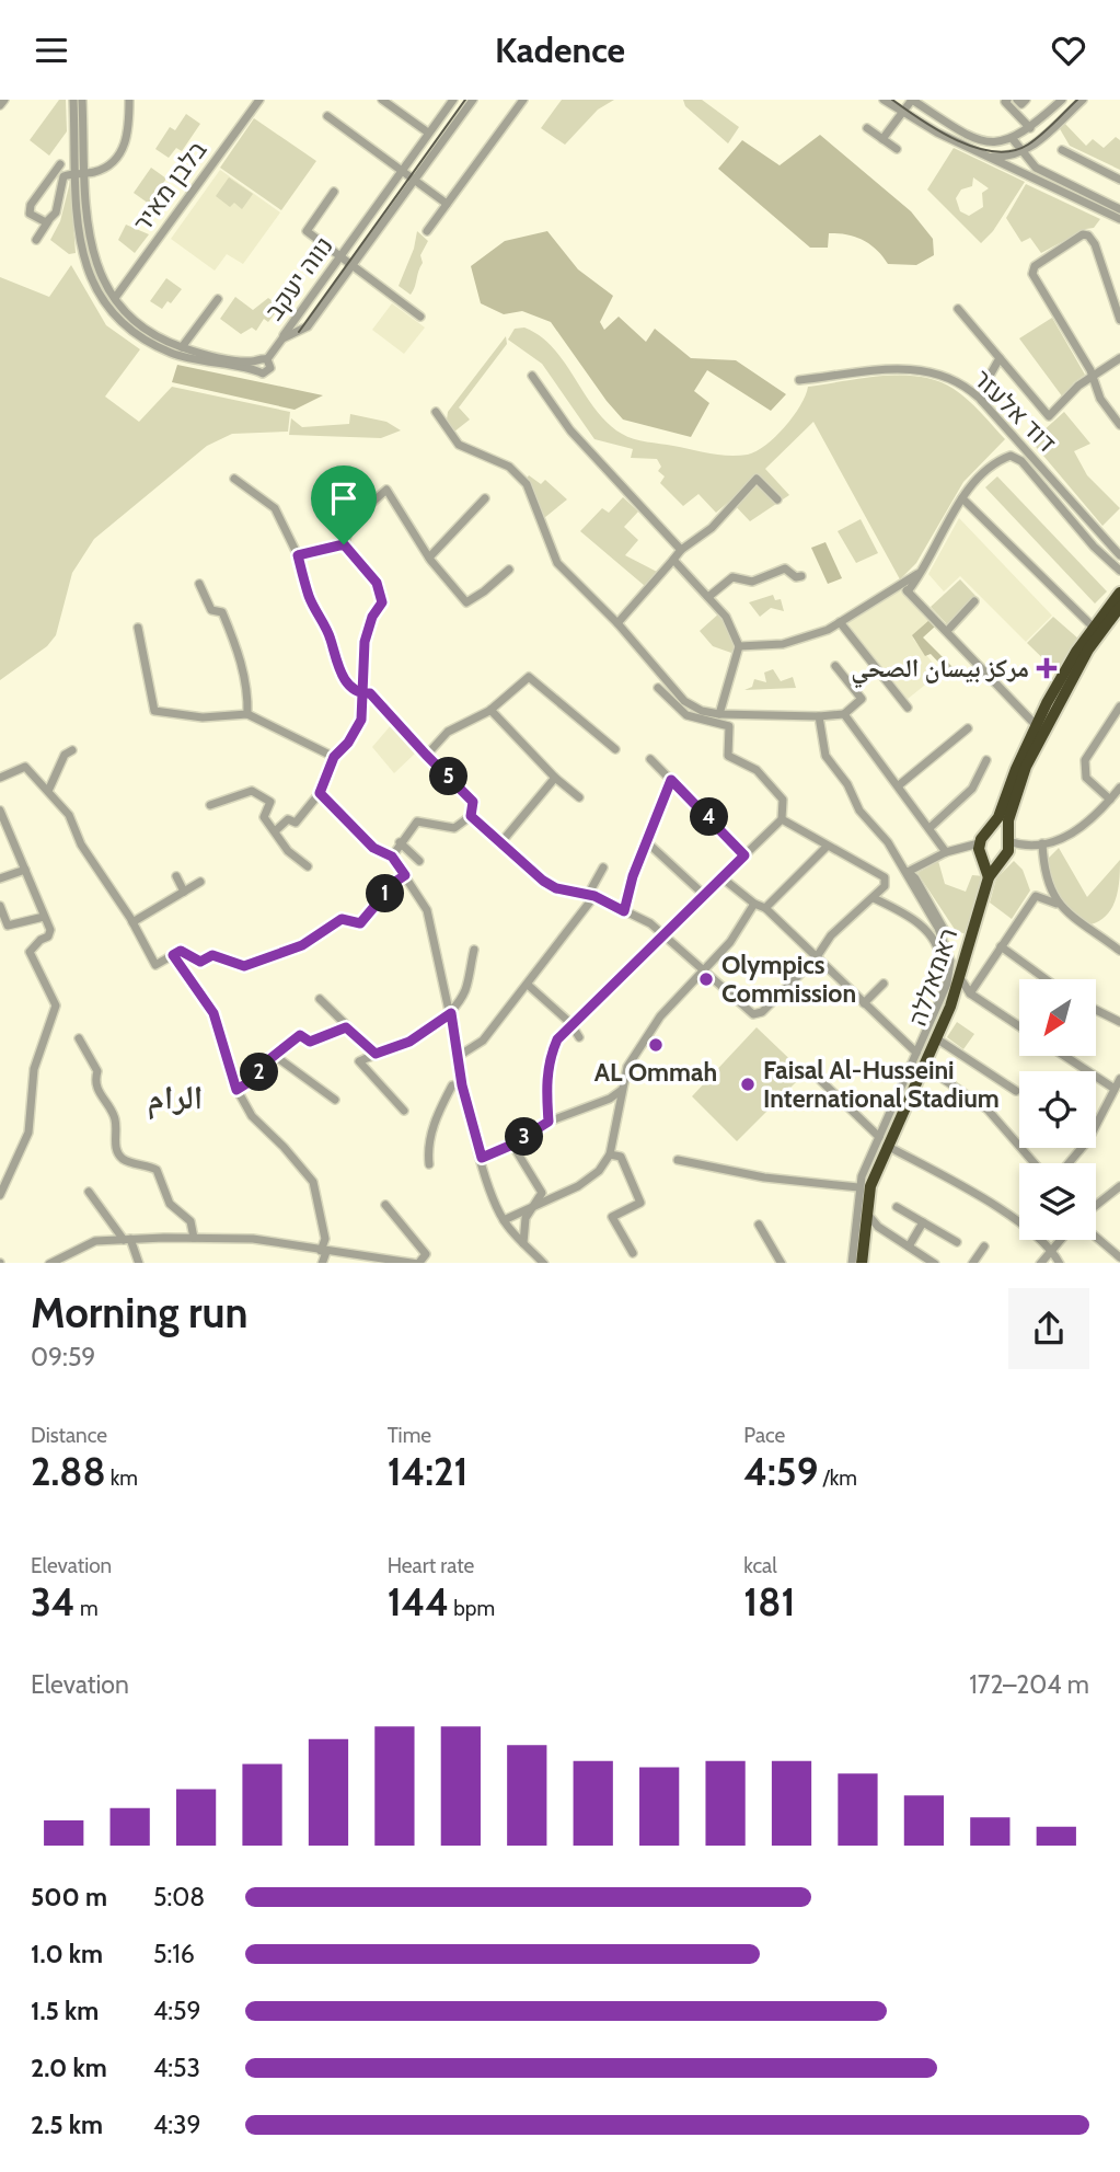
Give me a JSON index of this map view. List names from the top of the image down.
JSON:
{
  "streets": {
    "highway": ["ראמאללה"],
    "street": ["בלבן מאיר", "נווה יעקב", "דוד אלעזר"]
  },
  "districts": ["الرام"],
  "places": {
    "health": ["مركز بيسان الصحي"],
    "other": ["Olympics Commission", "AL Ommah", "Faisal Al-Husseini International Stadium"]
  },
  "north": "bottom left",
  "page": {
    "header": "Kadence",
    "pins": [
      "5",
      "4",
      "1",
      "2",
      "3"
    ],
    "heading": ["Morning run", "09:59"],
    "stats": [
      ["Distance", "2.88 km"],
      ["Time", "14:21"],
      ["Pace", "4:59 /km"],
      ["Elevation", "34 m"],
      ["Heart rate", "144 bpm"],
      ["kcal", "181"]
    ],
    "chart": ["Elevation", "172–204 m"],
    "list": [
      {
        "name": "500 m",
        "note": "5:08"
      },
      {
        "name": "1.0 km",
        "note": "5:16"
      },
      {
        "name": "1.5 km",
        "note": "4:59"
      },
      {
        "name": "2.0 km",
        "note": "4:53"
      },
      {
        "name": "2.5 km",
        "note": "4:39"
      }
    ]
  }
}
